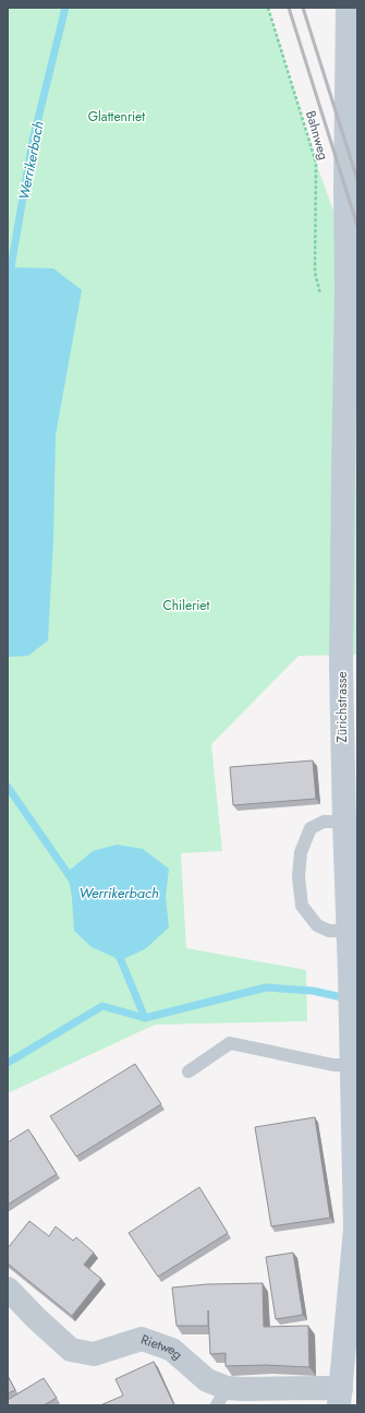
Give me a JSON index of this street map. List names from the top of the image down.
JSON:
{
  "streets": {
    "main road": ["Zürichstrasse"],
    "street": ["Rietweg"],
    "path": ["Bahnweg"]
  },
  "crossings": [
    ["Zürichstrasse", "Rietweg"]
  ],
  "water": ["Werrikerbach"],
  "parks": ["Glattenriet", "Chileriet"]
}
